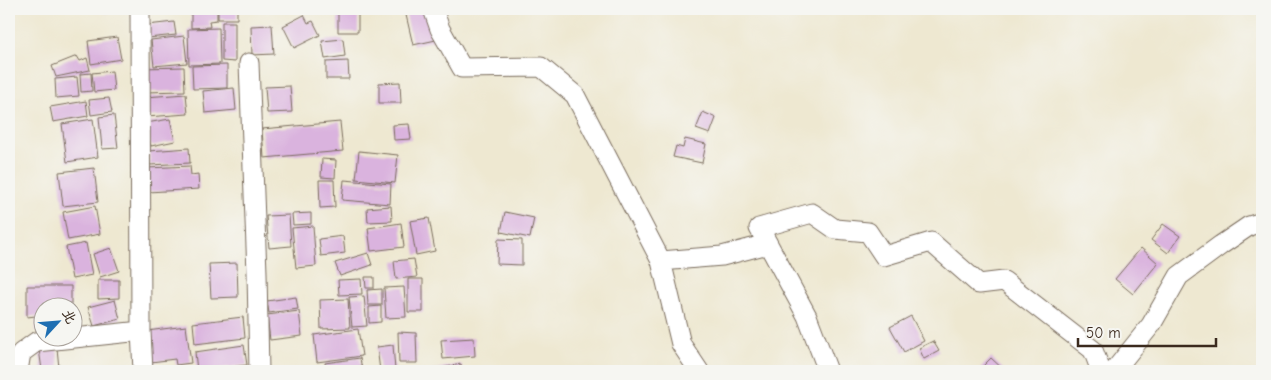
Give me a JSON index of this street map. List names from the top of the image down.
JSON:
{
  "scale_bar": "50 m",
  "north": "top right"
}
